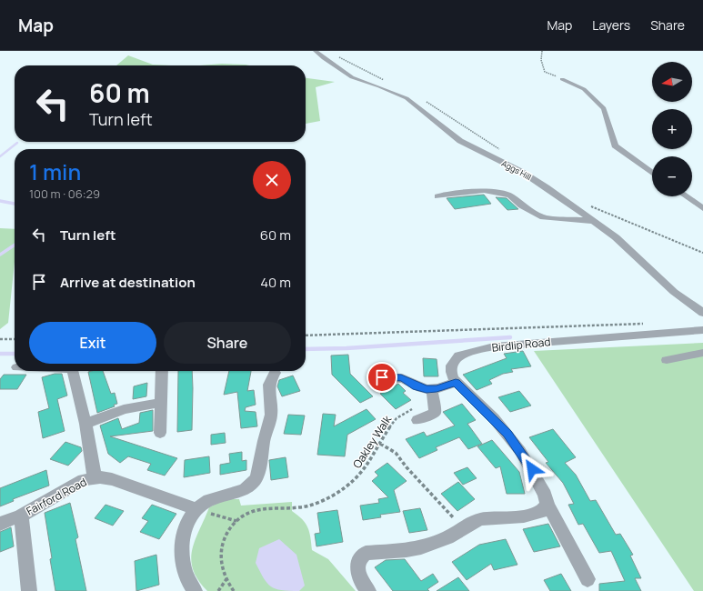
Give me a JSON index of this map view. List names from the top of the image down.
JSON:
{
  "streets": {
    "street": ["Aggs Hill", "Birdlip Road", "Fairford Road"],
    "path": ["Oakley Walk"]
  },
  "north": "left",
  "page": {
    "header": "Map",
    "nav": ["Map", "Layers", "Share"],
    "map_buttons": ["+", "−"],
    "turn": ["60 m", "Turn left"],
    "heading": ["1 min", "100 m · 06:29"],
    "list": [
      {
        "name": "Turn left",
        "value": "60 m"
      },
      {
        "name": "Arrive at destination",
        "value": "40 m"
      }
    ],
    "buttons": ["Exit", "Share"]
  }
}
